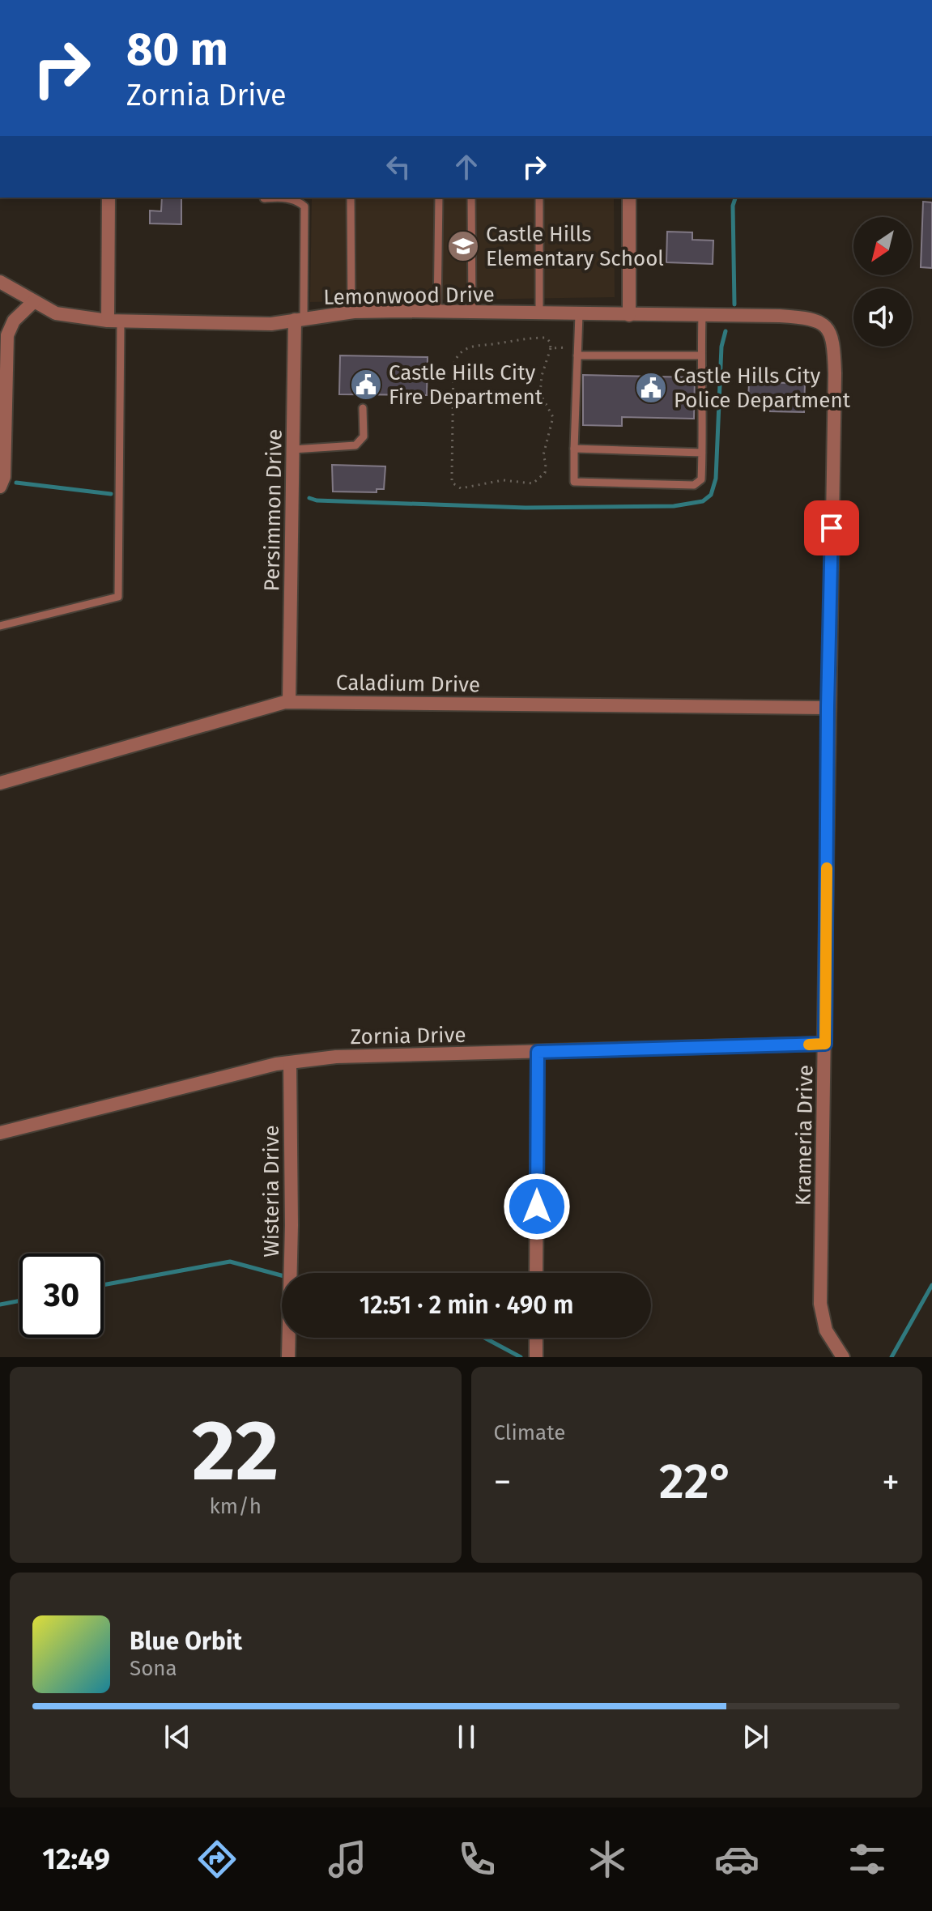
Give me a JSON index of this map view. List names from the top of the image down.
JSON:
{
  "streets": {
    "street": [
      "Lemonwood Drive",
      "Persimmon Drive",
      "Caladium Drive",
      "Zornia Drive",
      "Krameria Drive",
      "Wisteria Drive"
    ]
  },
  "crossings": [
    ["Lemonwood Drive", "Persimmon Drive"],
    ["Lemonwood Drive", "Krameria Drive"],
    ["Persimmon Drive", "Caladium Drive"],
    ["Caladium Drive", "Krameria Drive"],
    ["Zornia Drive", "Krameria Drive"],
    ["Zornia Drive", "Wisteria Drive"]
  ],
  "places": {
    "school or university": ["Castle Hills Elementary School"],
    "public building": ["Castle Hills City Fire Department", "Castle Hills City Police Department"]
  },
  "north": "bottom left",
  "page": {
    "turn": ["80 m", "Zornia Drive"],
    "limit": "30",
    "trip": "12:51 · 2 min · 490 m",
    "tile": [
      ["22", "km/h"],
      "Climate"
    ],
    "heat": ["−", "22°", "+"],
    "song": ["Blue Orbit", "Sona"],
    "tabs": "12:49"
  }
}
